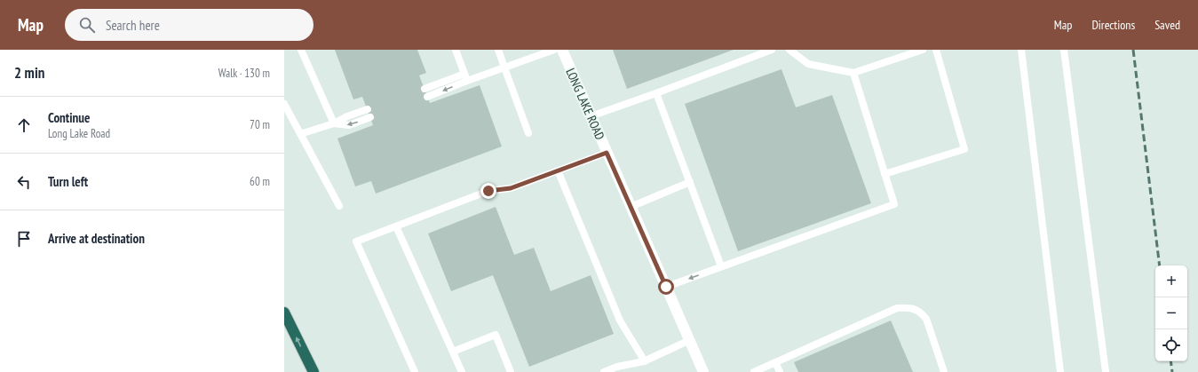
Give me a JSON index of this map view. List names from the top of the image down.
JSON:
{
  "streets": {
    "street": ["LONG LAKE ROAD"]
  },
  "page": {
    "header": "Map",
    "search": "Search here",
    "nav": ["Map", "Directions", "Saved"],
    "heading": ["2 min", "Walk · 130 m"],
    "list": [
      ["Continue", "Long Lake Road", "70 m"],
      ["Turn left", "60 m"],
      "Arrive at destination"
    ],
    "map_buttons": ["+", "−"]
  }
}
